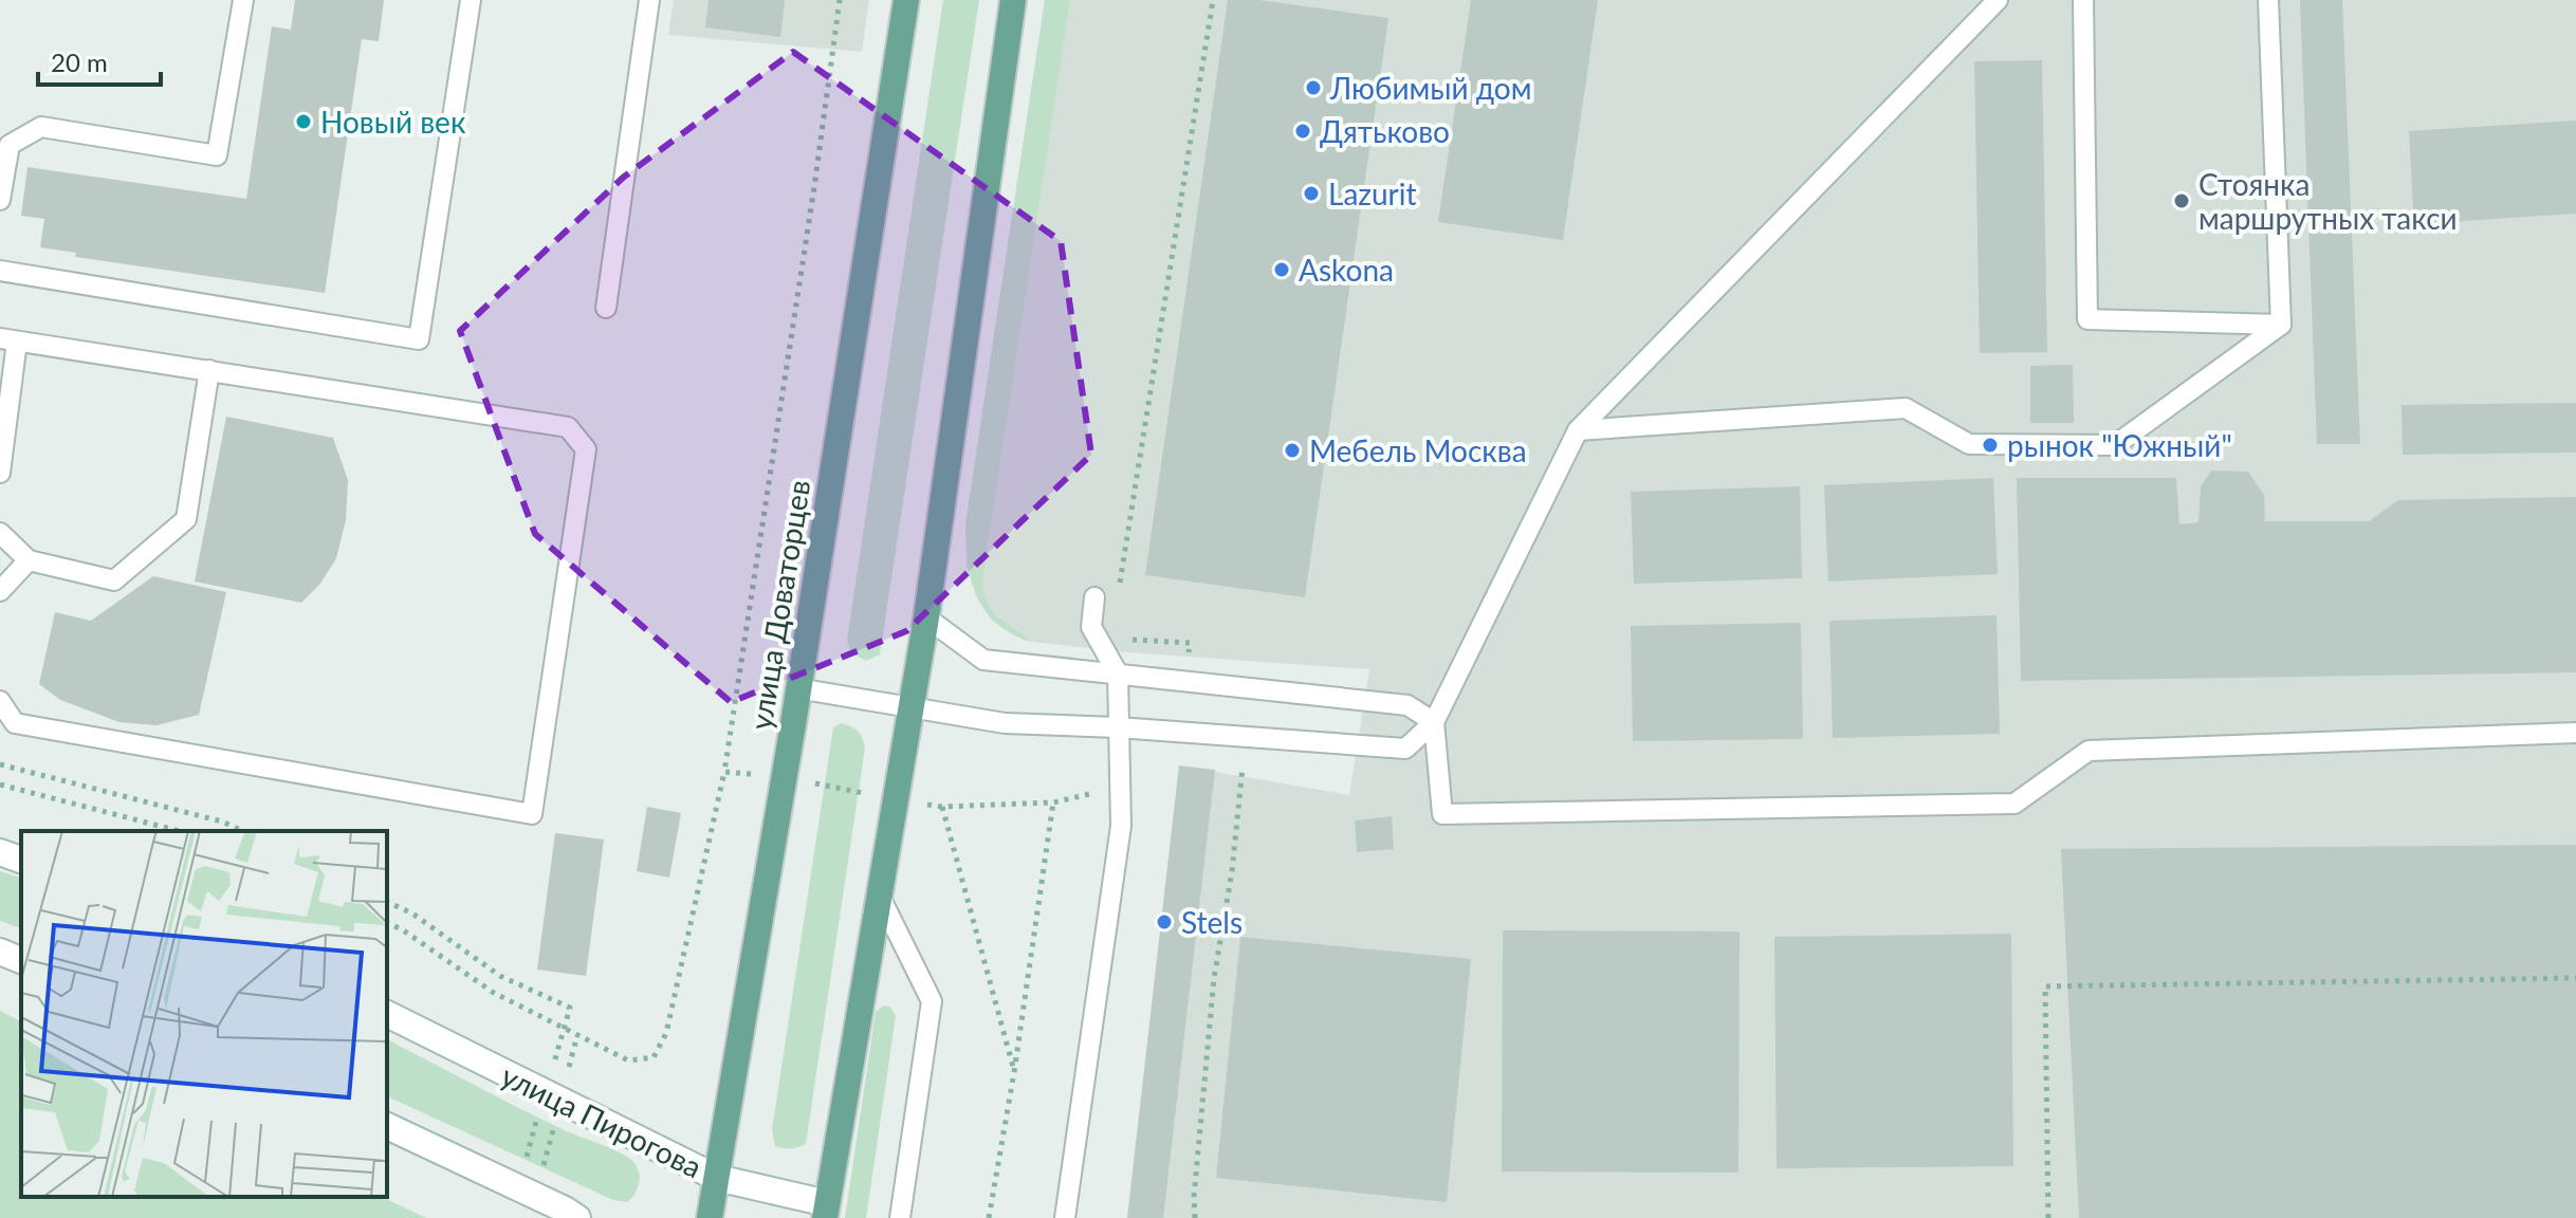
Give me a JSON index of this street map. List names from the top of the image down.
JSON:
{
  "streets": {
    "main road": ["улица Доваторцев", "улица Пирогова"]
  },
  "crossings": [
    ["улица Доваторцев", "улица Пирогова"]
  ],
  "places": [
    "Любимый дом",
    "Новый век",
    "Дятьково",
    "Lazurit",
    "Стоянка маршрутных такси",
    "Askona",
    "рынок \"Южный\"",
    "Мебель Москва",
    "Stels"
  ],
  "scale_bar": "20 m"
}
